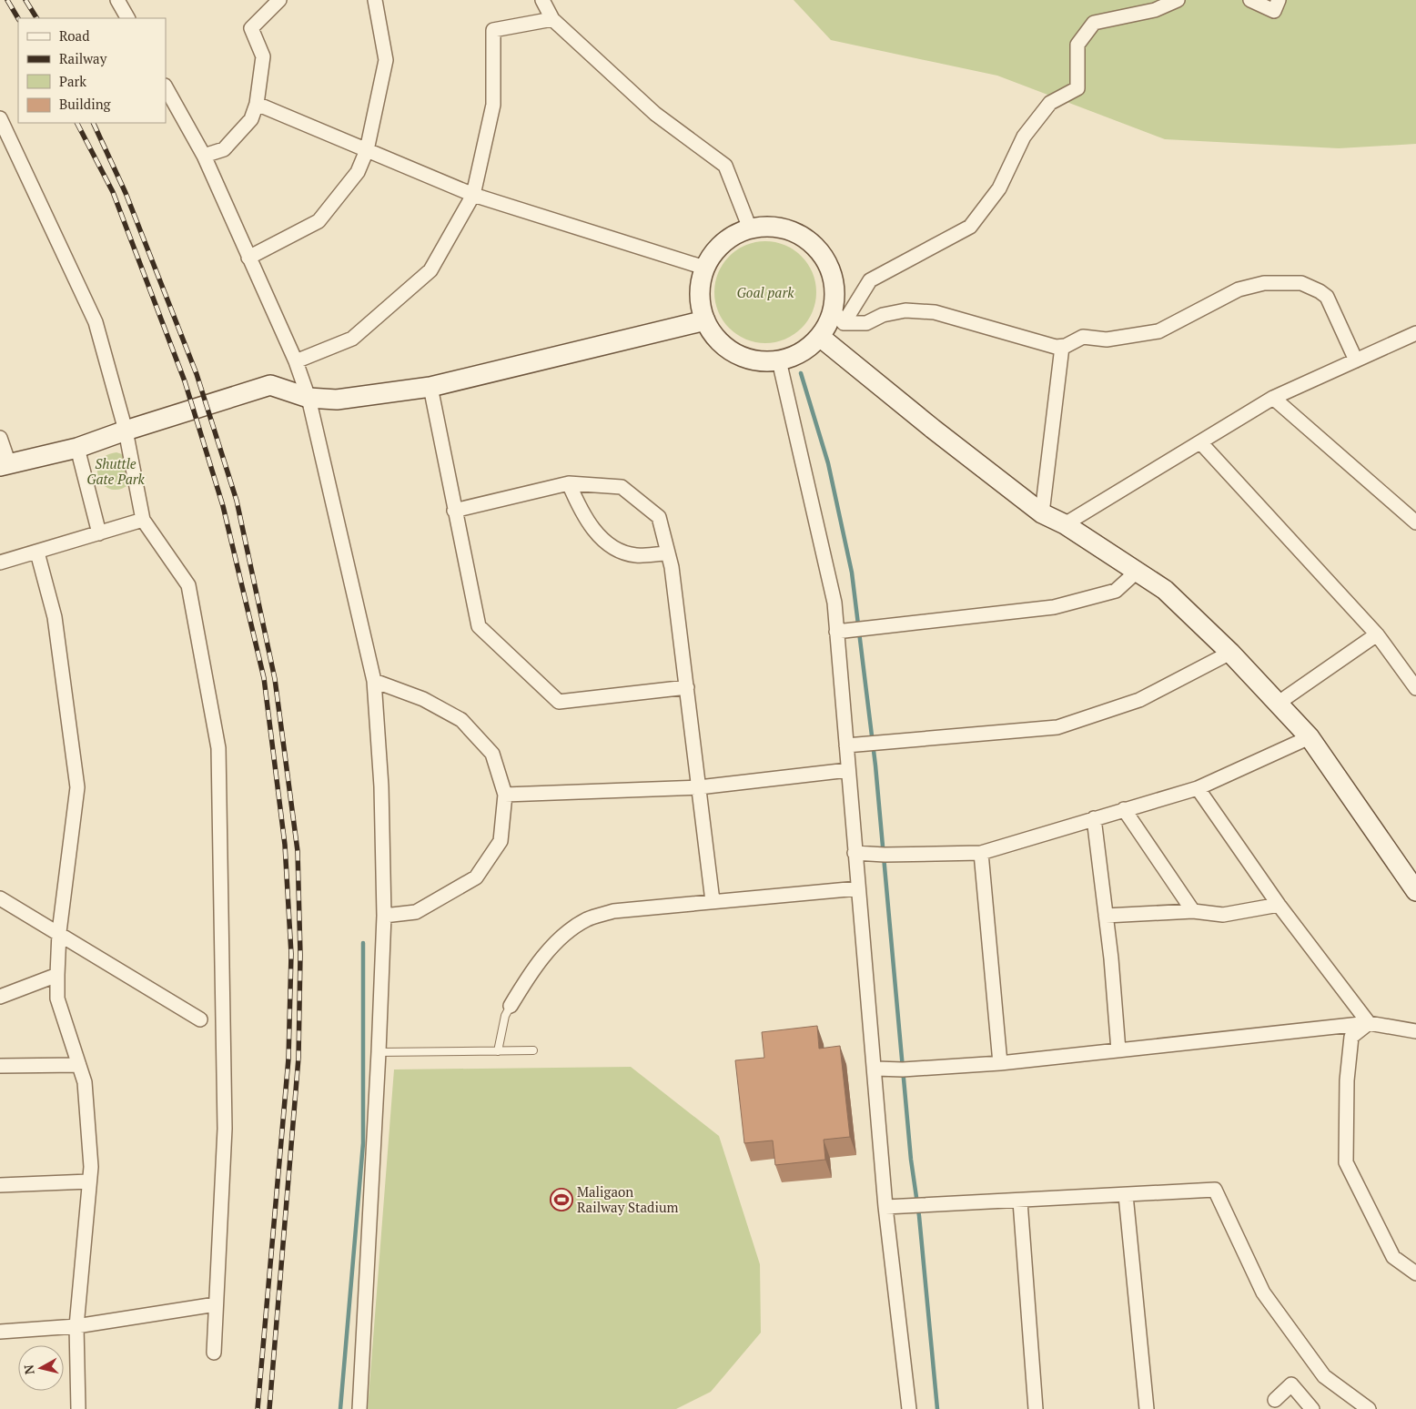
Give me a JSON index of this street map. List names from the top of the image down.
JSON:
{
  "parks": ["Goal park", "Shuttle Gate Park"],
  "places": {
    "sports": ["Maligaon Railway Stadium"]
  },
  "legend": [
    "Road",
    "Railway",
    "Park",
    "Building"
  ],
  "north": "left"
}
